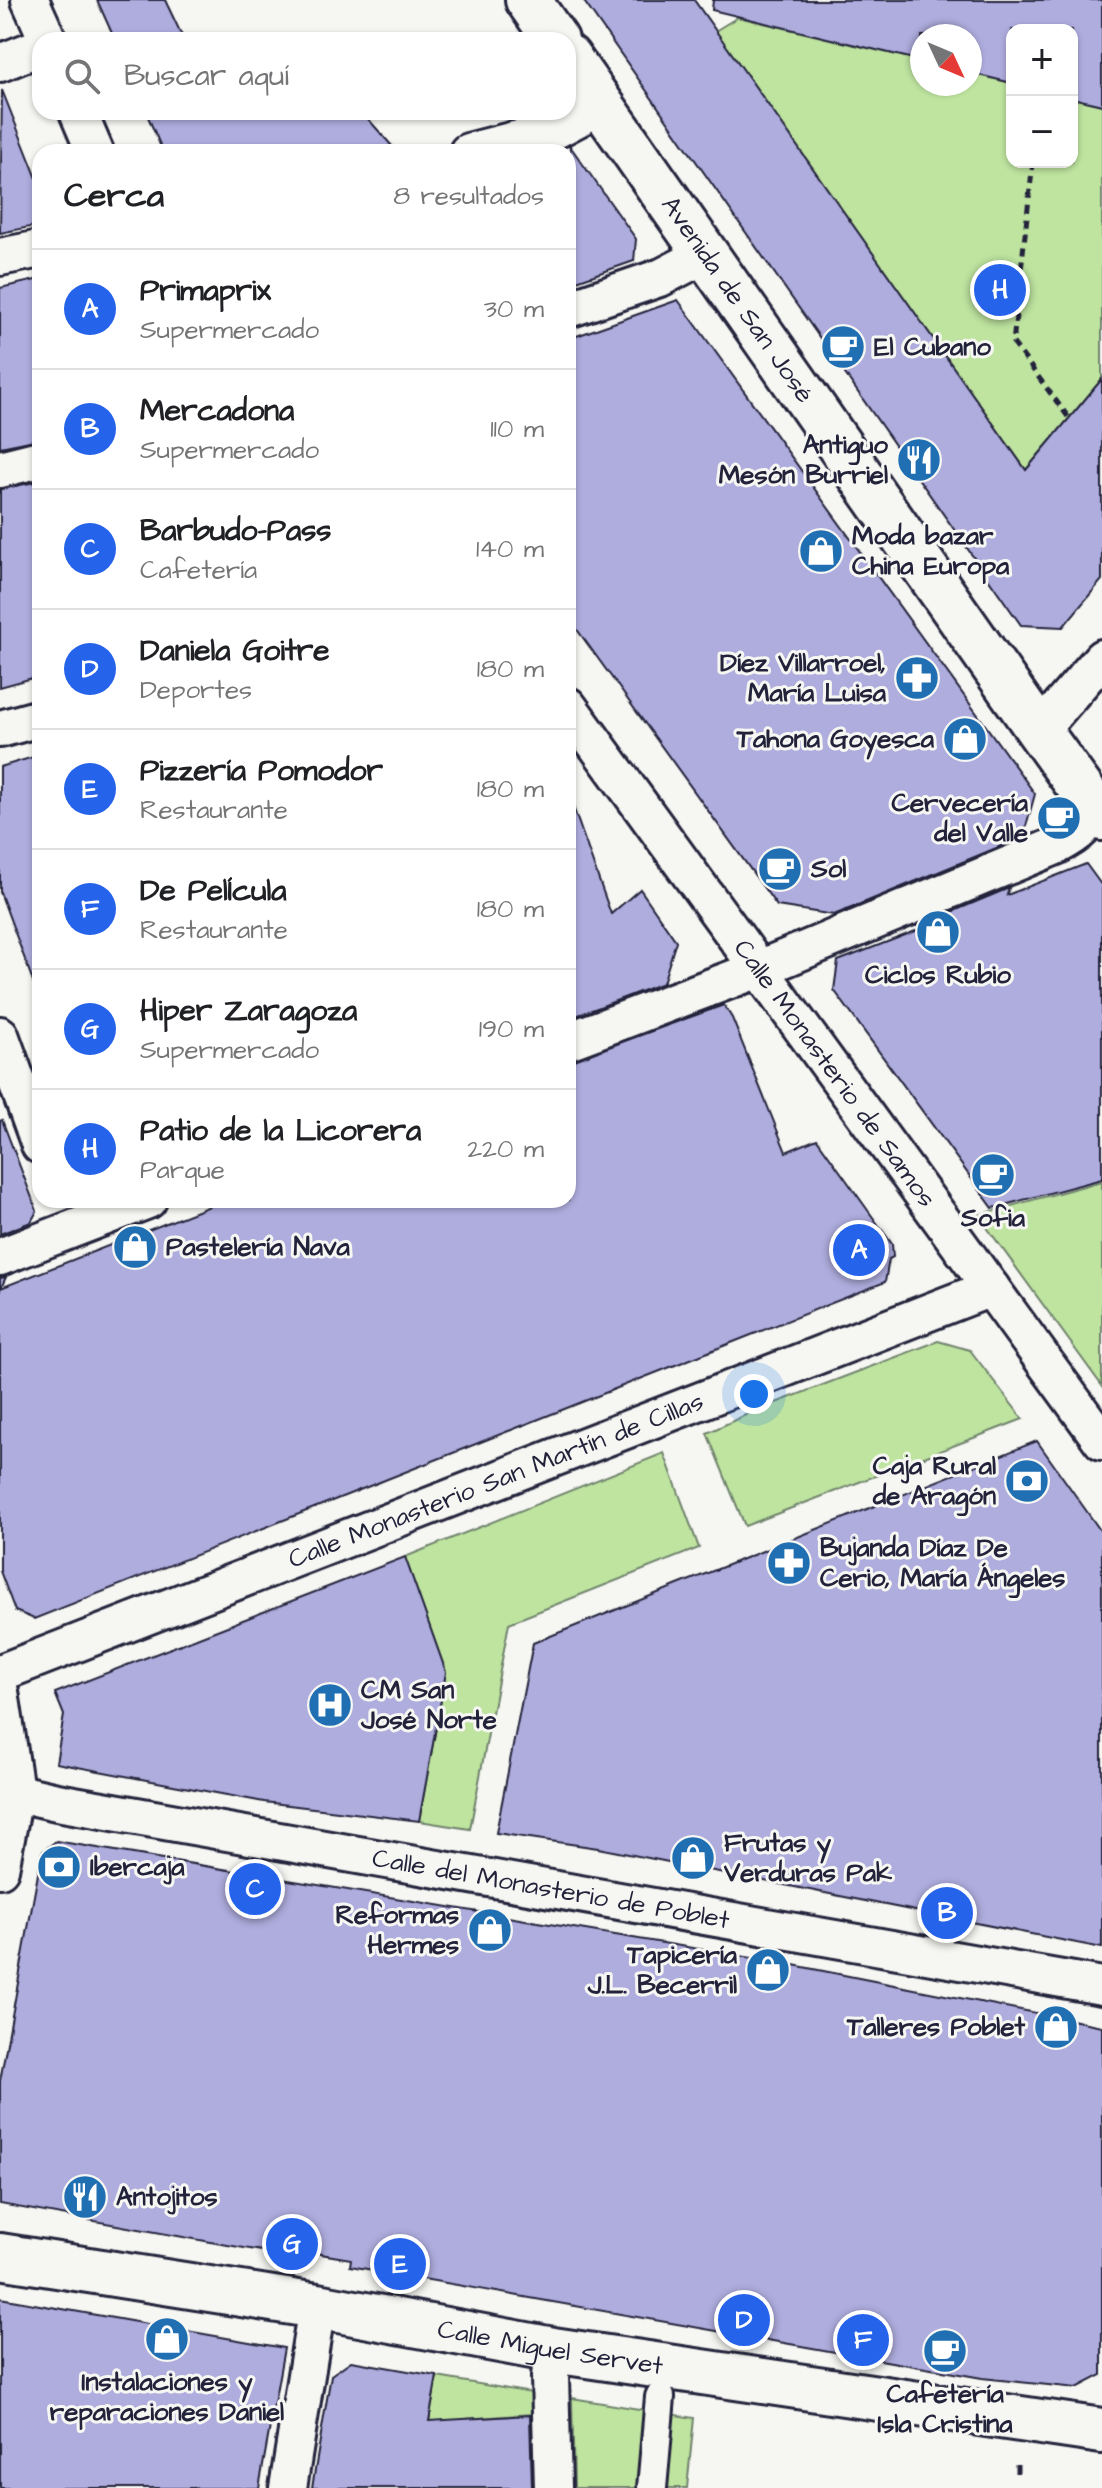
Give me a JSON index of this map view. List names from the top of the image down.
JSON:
{
  "streets": {
    "main road": ["Avenida de San José", "Calle Miguel Servet"],
    "street": ["Calle Monasterio de Samos", "Calle Monasterio San Martín de Cillas", "Calle del Monasterio de Poblet"]
  },
  "crossings": [
    ["Calle Monasterio de Samos", "Calle Monasterio San Martín de Cillas"]
  ],
  "places": {
    "cafe": [
      "El Cubano",
      "Cervecería del Valle",
      "Sol",
      "Sofia",
      "Cafetería Isla Cristina"
    ],
    "restaurant": ["Antiguo Mesón Burriel", "Antojitos"],
    "shop": [
      "Moda bazar China Europa",
      "Tahona Goyesca",
      "Ciclos Rubio",
      "Pastelería Nava",
      "Frutas y Verduras Pak",
      "Reformas Hermes",
      "Tapicería J.L. Becerril",
      "Talleres Poblet",
      "Instalaciones y reparaciones Daniel"
    ],
    "pharmacy": ["Díez Villarroel, María Luisa", "Bujanda Díaz De Cerio, María Ángeles"],
    "bank": ["Caja Rural de Aragón", "Ibercaja"],
    "hospital": ["CM San José Norte"]
  },
  "north": "bottom right",
  "page": {
    "map_buttons": ["+", "−"],
    "search": "Buscar aquí",
    "heading": ["Cerca", "8 resultados"],
    "list": [
      {
        "mark": "A",
        "name": "Primaprix",
        "note": "Supermercado",
        "value": "30 m"
      },
      {
        "mark": "B",
        "name": "Mercadona",
        "note": "Supermercado",
        "value": "110 m"
      },
      {
        "mark": "C",
        "name": "Barbudo-Pass",
        "note": "Cafetería",
        "value": "140 m"
      },
      {
        "mark": "D",
        "name": "Daniela Goitre",
        "note": "Deportes",
        "value": "180 m"
      },
      {
        "mark": "E",
        "name": "Pizzería Pomodor",
        "note": "Restaurante",
        "value": "180 m"
      },
      {
        "mark": "F",
        "name": "De PelÍcula",
        "note": "Restaurante",
        "value": "180 m"
      },
      {
        "mark": "G",
        "name": "Hiper Zaragoza",
        "note": "Supermercado",
        "value": "190 m"
      },
      {
        "mark": "H",
        "name": "Patio de la Licorera",
        "note": "Parque",
        "value": "220 m"
      }
    ],
    "pins": [
      "H",
      "A",
      "C",
      "B",
      "G",
      "E",
      "D",
      "F"
    ]
  }
}
